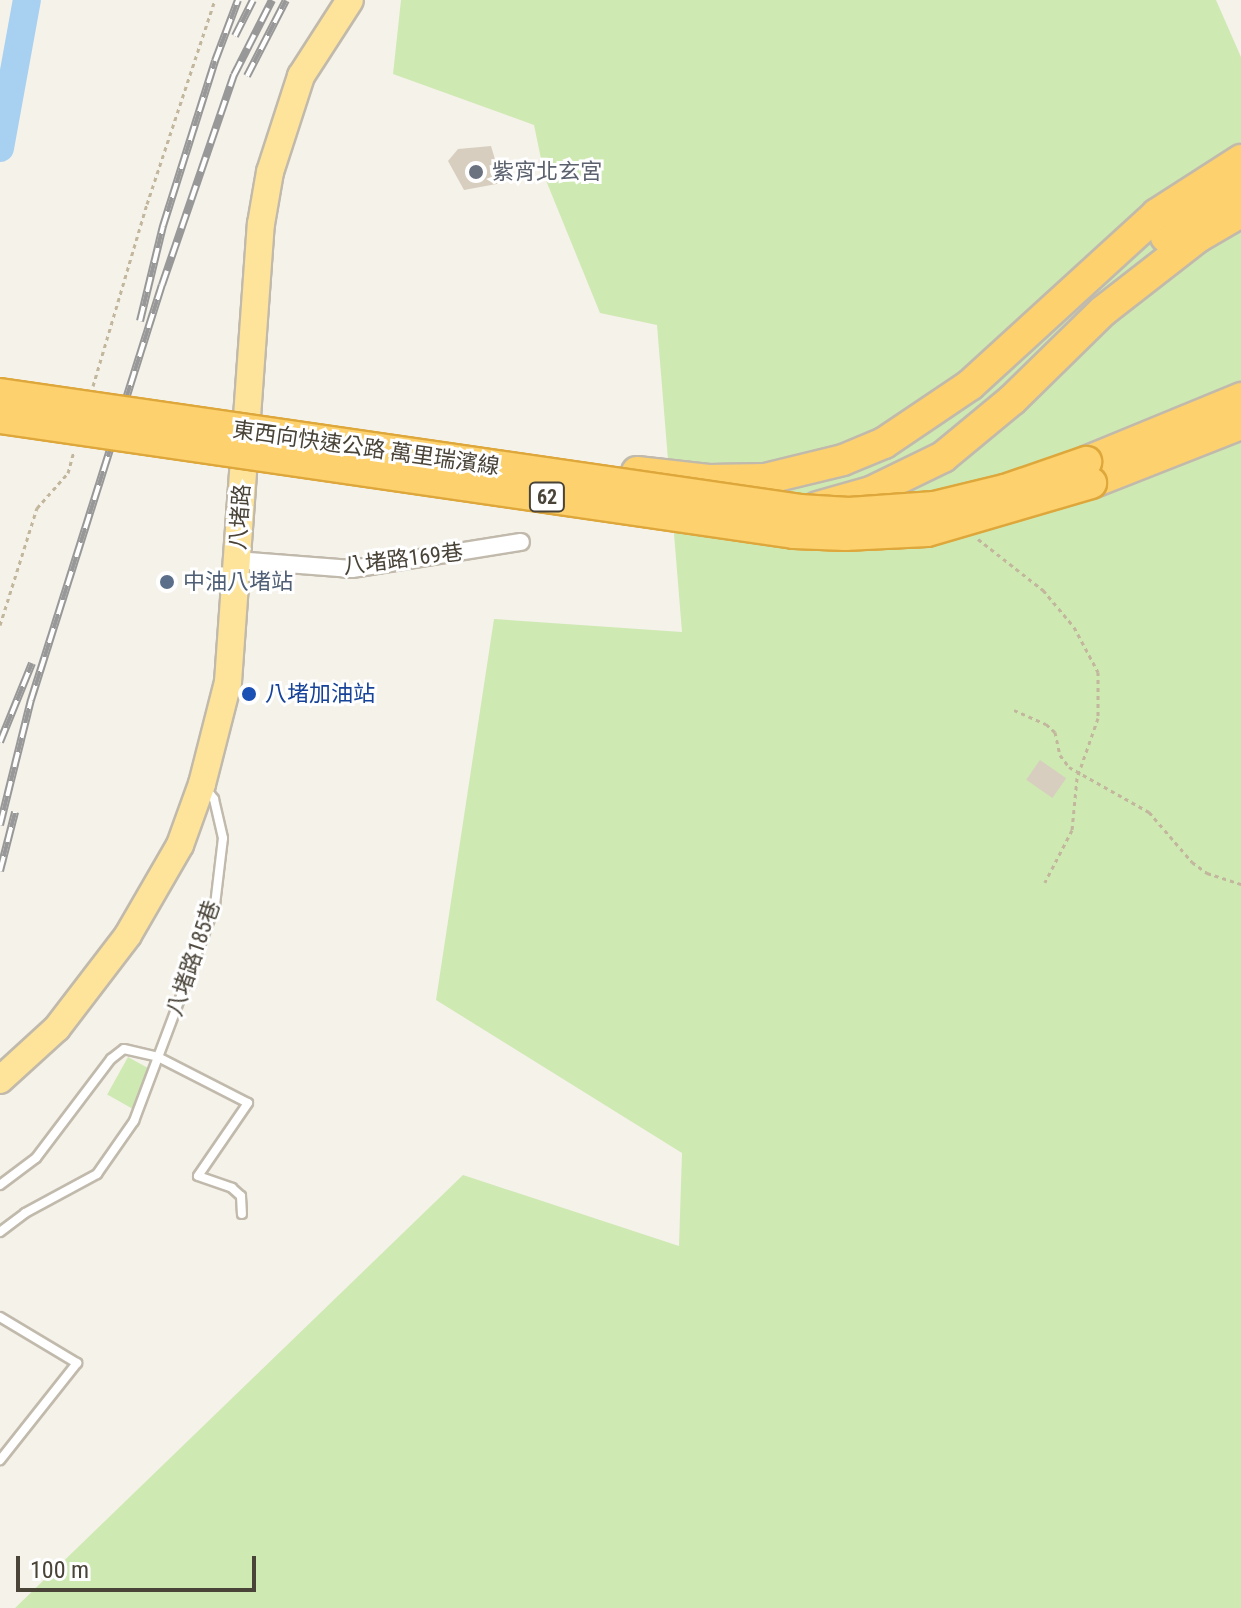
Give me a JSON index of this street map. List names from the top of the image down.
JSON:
{
  "streets": {
    "highway": ["東西向快速公路 萬里瑞濱線", "62"],
    "main road": ["八堵路"],
    "street": ["八堵路169巷"],
    "lane": ["八堵路185巷"]
  },
  "crossings": [
    ["八堵路", "八堵路169巷"],
    ["八堵路", "八堵路185巷"]
  ],
  "places": ["紫宵北玄宮", "中油八堵站", "八堵加油站"],
  "scale_bar": "100 m"
}
